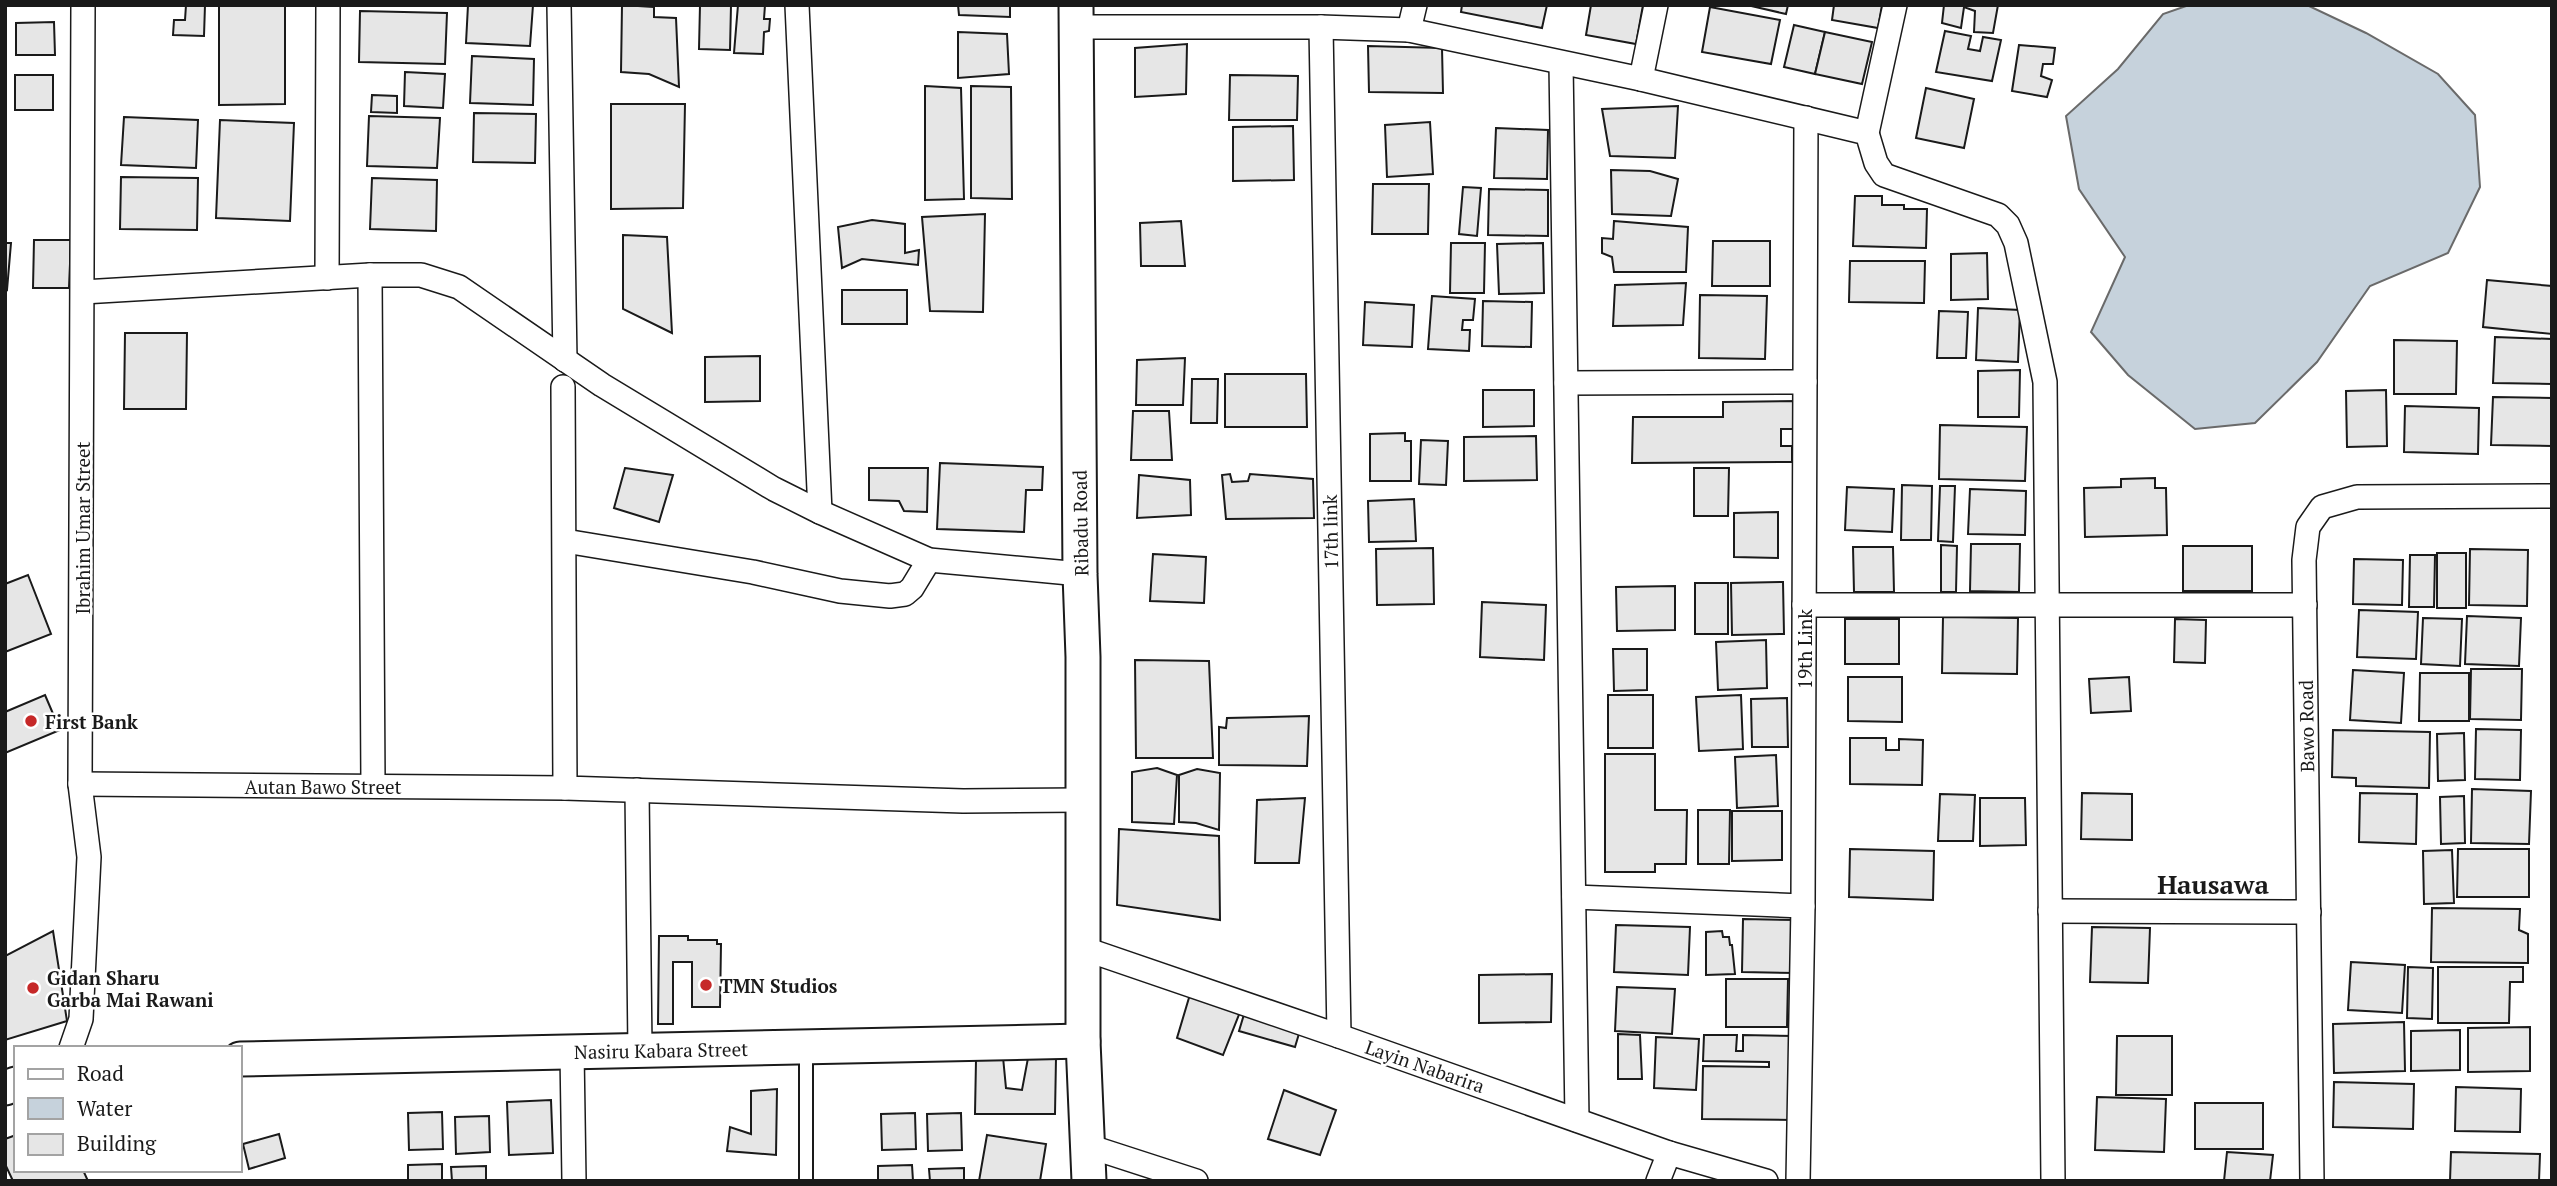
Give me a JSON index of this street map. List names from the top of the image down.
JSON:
{
  "streets": {
    "street": [
      "Ribadu Road",
      "Ibrahim Umar Street",
      "17th link",
      "19th Link",
      "Bawo Road",
      "Autan Bawo Street",
      "Nasiru Kabara Street",
      "Layin Nabarira"
    ]
  },
  "crossings": [
    ["Ribadu Road", "Autan Bawo Street"],
    ["Ribadu Road", "Nasiru Kabara Street"],
    ["Ribadu Road", "Layin Nabarira"],
    ["Ibrahim Umar Street", "Autan Bawo Street"],
    ["17th link", "Layin Nabarira"]
  ],
  "districts": ["Hausawa"],
  "places": ["First Bank", "TMN Studios", "Gidan Sharu Garba Mai Rawani"],
  "legend": ["Road", "Water", "Building"]
}
